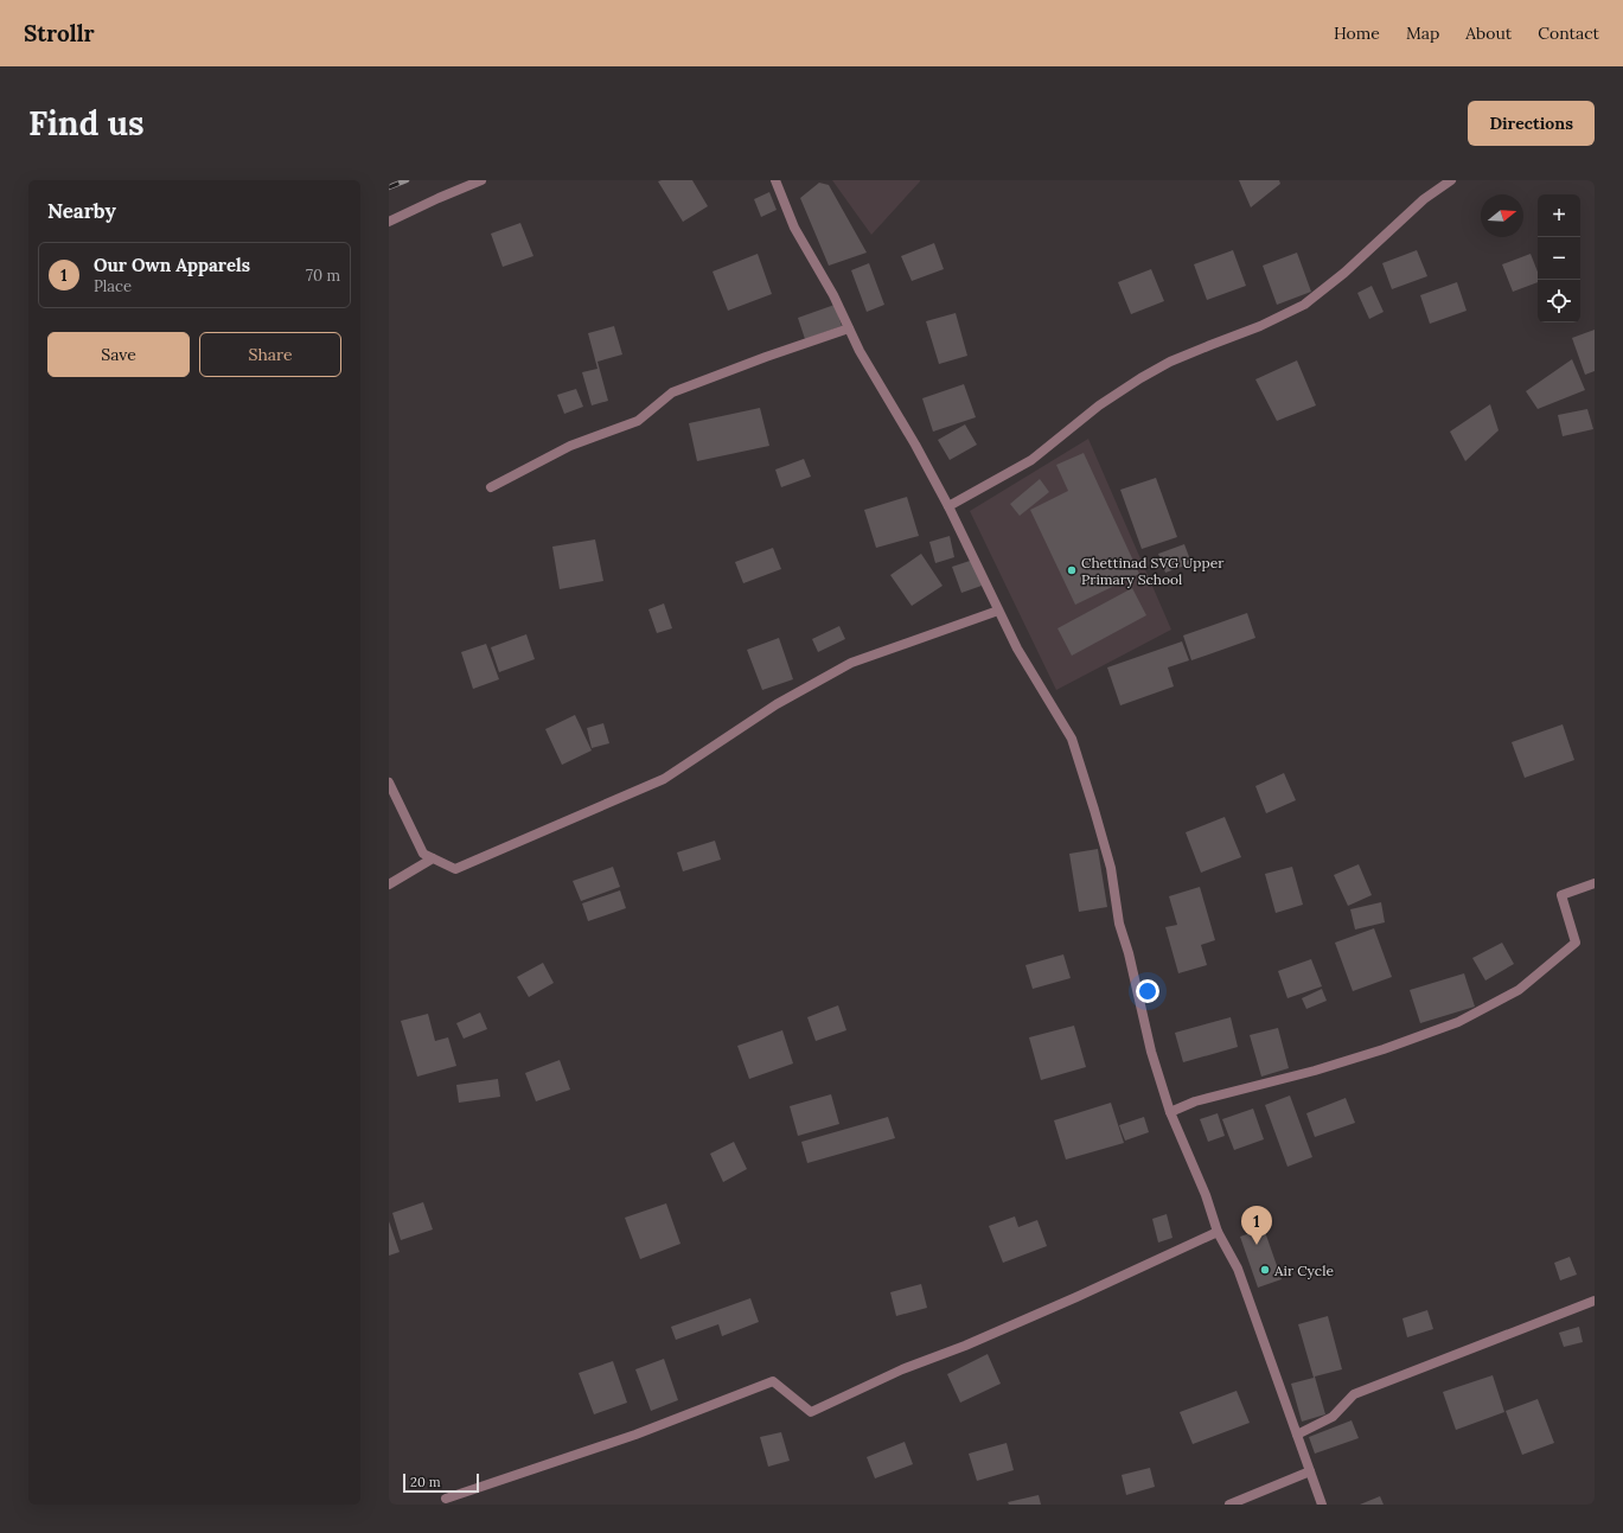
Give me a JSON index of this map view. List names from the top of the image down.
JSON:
{
  "places": ["Chettinad SVG Upper Primary School", "Air Cycle"],
  "scale_bar": "20 m",
  "north": "right",
  "page": {
    "header": "Strollr",
    "nav": [
      "Home",
      "Map",
      "About",
      "Contact"
    ],
    "buttons": [
      "Directions",
      ["Save", "Share"]
    ],
    "title": "Find us",
    "heading": "Nearby",
    "map_buttons": ["+", "−"],
    "list": [
      {
        "mark": "1",
        "name": "Our Own Apparels",
        "note": "Place",
        "value": "70 m"
      }
    ],
    "pins": "1",
    "scale": "20 m"
  }
}
